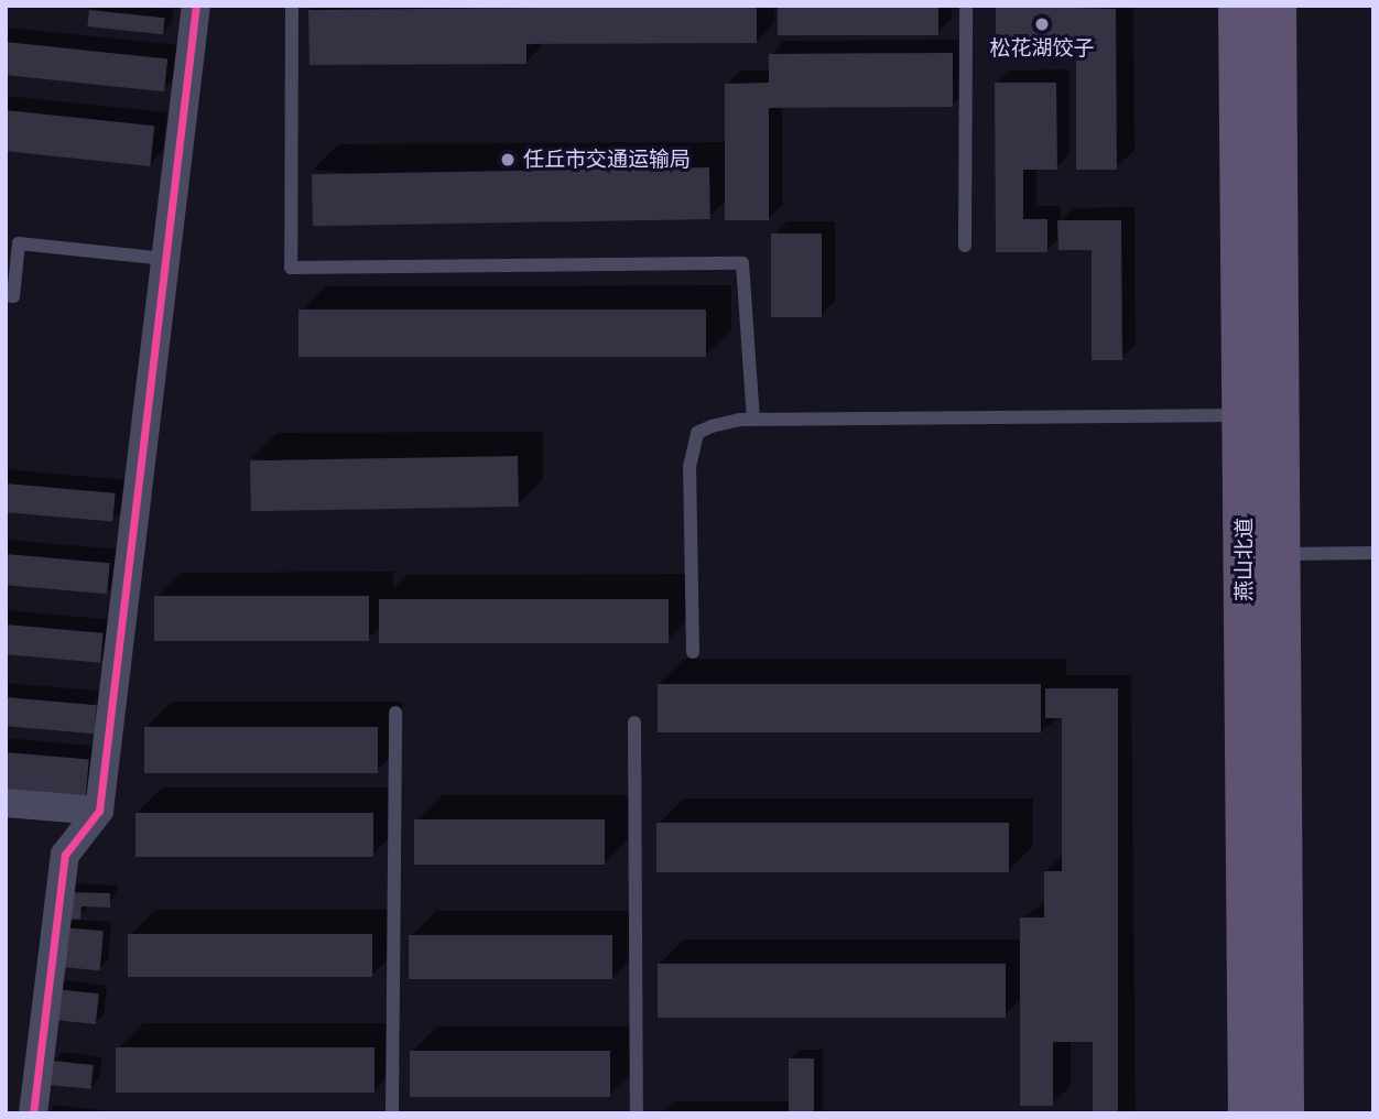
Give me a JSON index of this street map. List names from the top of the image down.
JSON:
{
  "streets": {
    "main road": ["燕山北道"]
  },
  "places": ["松花湖饺子", "任丘市交通运输局"]
}
